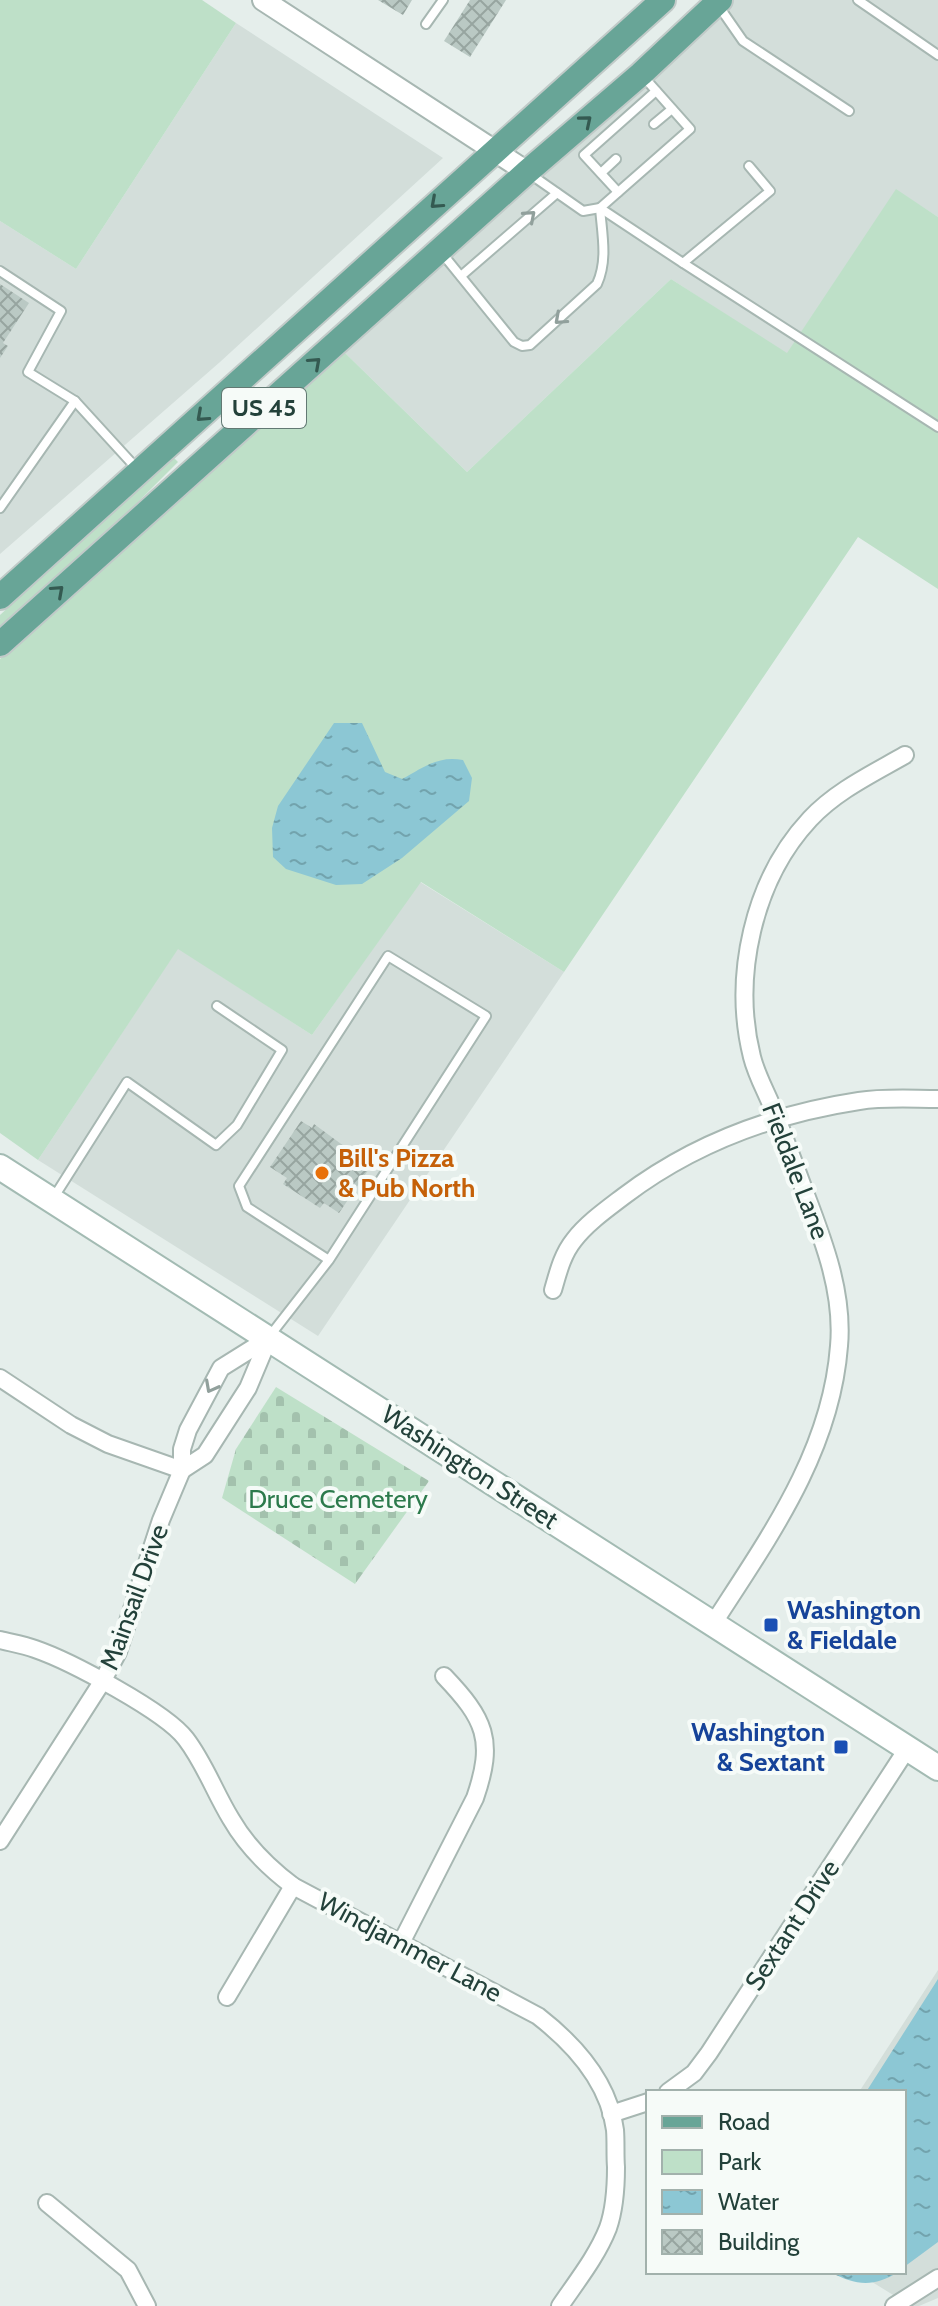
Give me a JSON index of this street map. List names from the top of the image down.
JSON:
{
  "streets": {
    "main road": ["US 45", "Washington Street"],
    "street": [
      "Fieldale Lane",
      "Mainsail Drive",
      "Sextant Drive",
      "Windjammer Lane"
    ]
  },
  "crossings": [
    ["Fieldale Lane", "Washington Street"],
    ["Washington Street", "Mainsail Drive"],
    ["Washington Street", "Sextant Drive"],
    ["Mainsail Drive", "Windjammer Lane"]
  ],
  "parks": ["Druce Cemetery"],
  "places": {
    "other": ["Bill's Pizza & Pub North"],
    "transit": ["Washington & Fieldale", "Washington & Sextant"]
  },
  "legend": [
    "Road",
    "Park",
    "Water",
    "Building"
  ]
}
